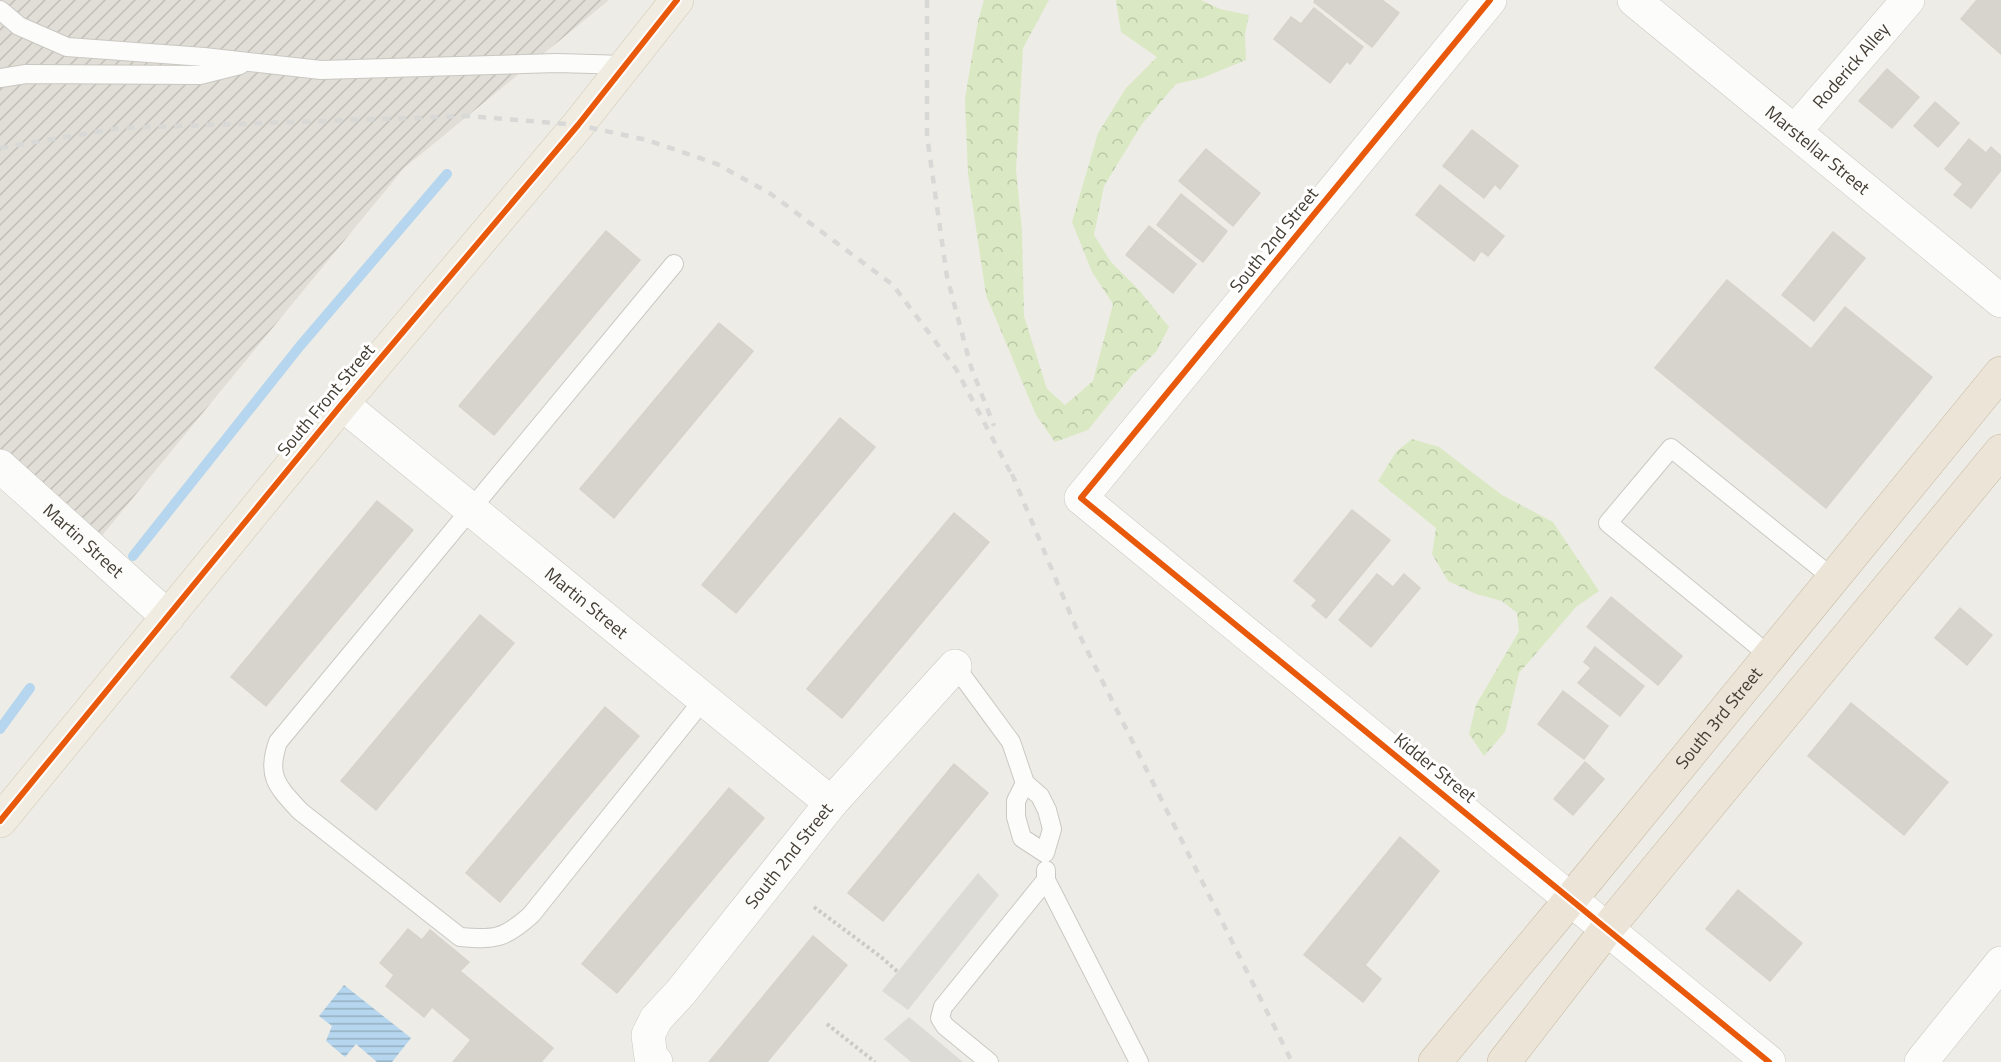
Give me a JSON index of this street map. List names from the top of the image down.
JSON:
{
  "streets": {
    "highway": ["South 3rd Street"],
    "main road": ["South Front Street"],
    "street": [
      "Roderick Alley",
      "Marstellar Street",
      "South 2nd Street",
      "Martin Street",
      "Kidder Street"
    ]
  },
  "crossings": [
    ["Roderick Alley", "Marstellar Street"],
    ["South 2nd Street", "Martin Street"],
    ["South 2nd Street", "Kidder Street"],
    ["South Front Street", "Martin Street"],
    ["South 3rd Street", "Kidder Street"]
  ]
}
